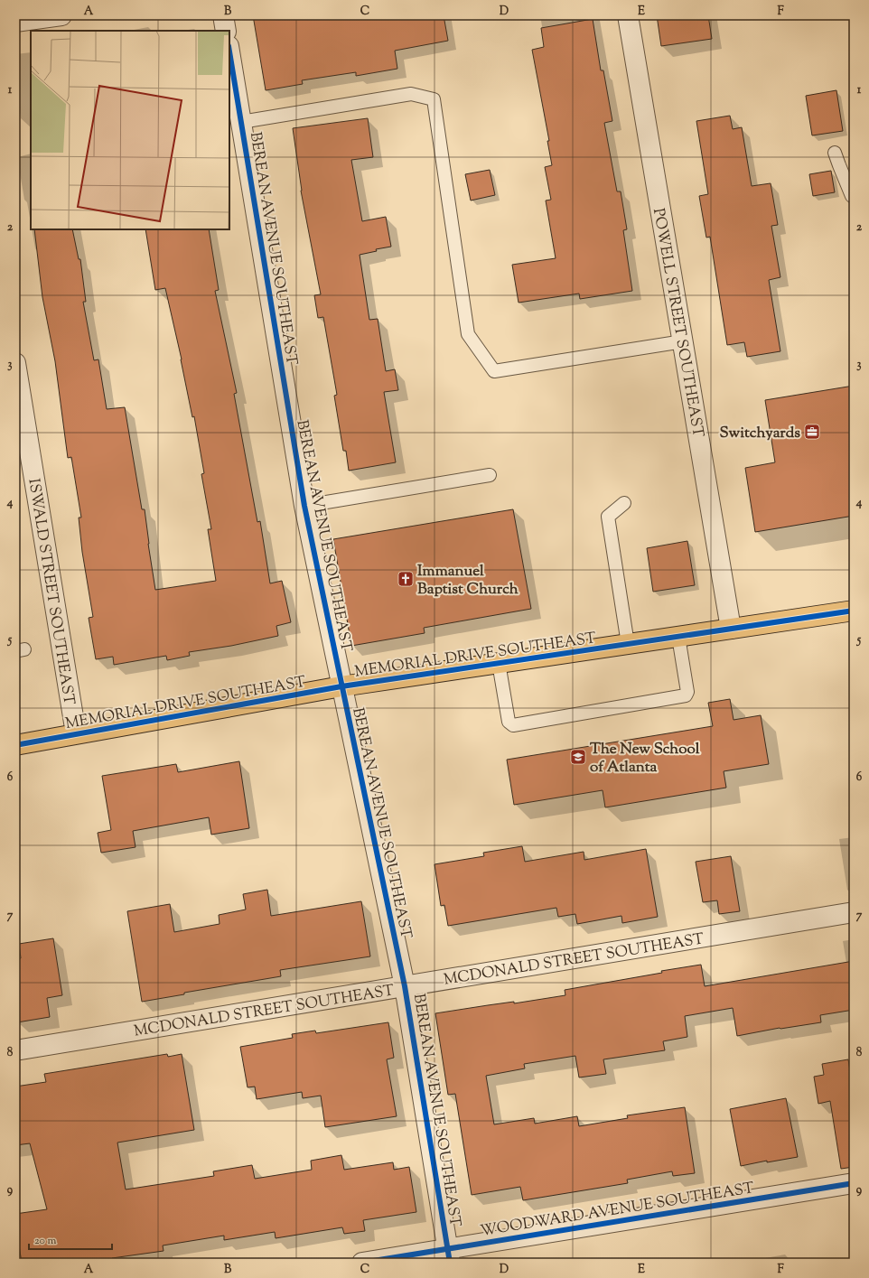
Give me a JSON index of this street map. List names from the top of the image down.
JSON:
{
  "streets": {
    "main road": ["MEMORIAL DRIVE SOUTHEAST"],
    "street": [
      "BEREAN AVENUE SOUTHEAST",
      "POWELL STREET SOUTHEAST",
      "ISWALD STREET SOUTHEAST",
      "MCDONALD STREET SOUTHEAST",
      "WOODWARD AVENUE SOUTHEAST"
    ]
  },
  "crossings": [
    ["BEREAN AVENUE SOUTHEAST", "MEMORIAL DRIVE SOUTHEAST"],
    ["BEREAN AVENUE SOUTHEAST", "MCDONALD STREET SOUTHEAST"],
    ["BEREAN AVENUE SOUTHEAST", "WOODWARD AVENUE SOUTHEAST"],
    ["POWELL STREET SOUTHEAST", "MEMORIAL DRIVE SOUTHEAST"],
    ["ISWALD STREET SOUTHEAST", "MEMORIAL DRIVE SOUTHEAST"]
  ],
  "places": {
    "office": ["Switchyards"],
    "church": ["Immanuel Baptist Church"],
    "school or university": ["The New School of Atlanta"]
  },
  "scale_bar": "20 m",
  "grid": {
    "columns": [
      "A",
      "B",
      "C",
      "D",
      "E",
      "F"
    ],
    "rows": [
      "1",
      "2",
      "3",
      "4",
      "5",
      "6",
      "7",
      "8",
      "9"
    ]
  }
}
